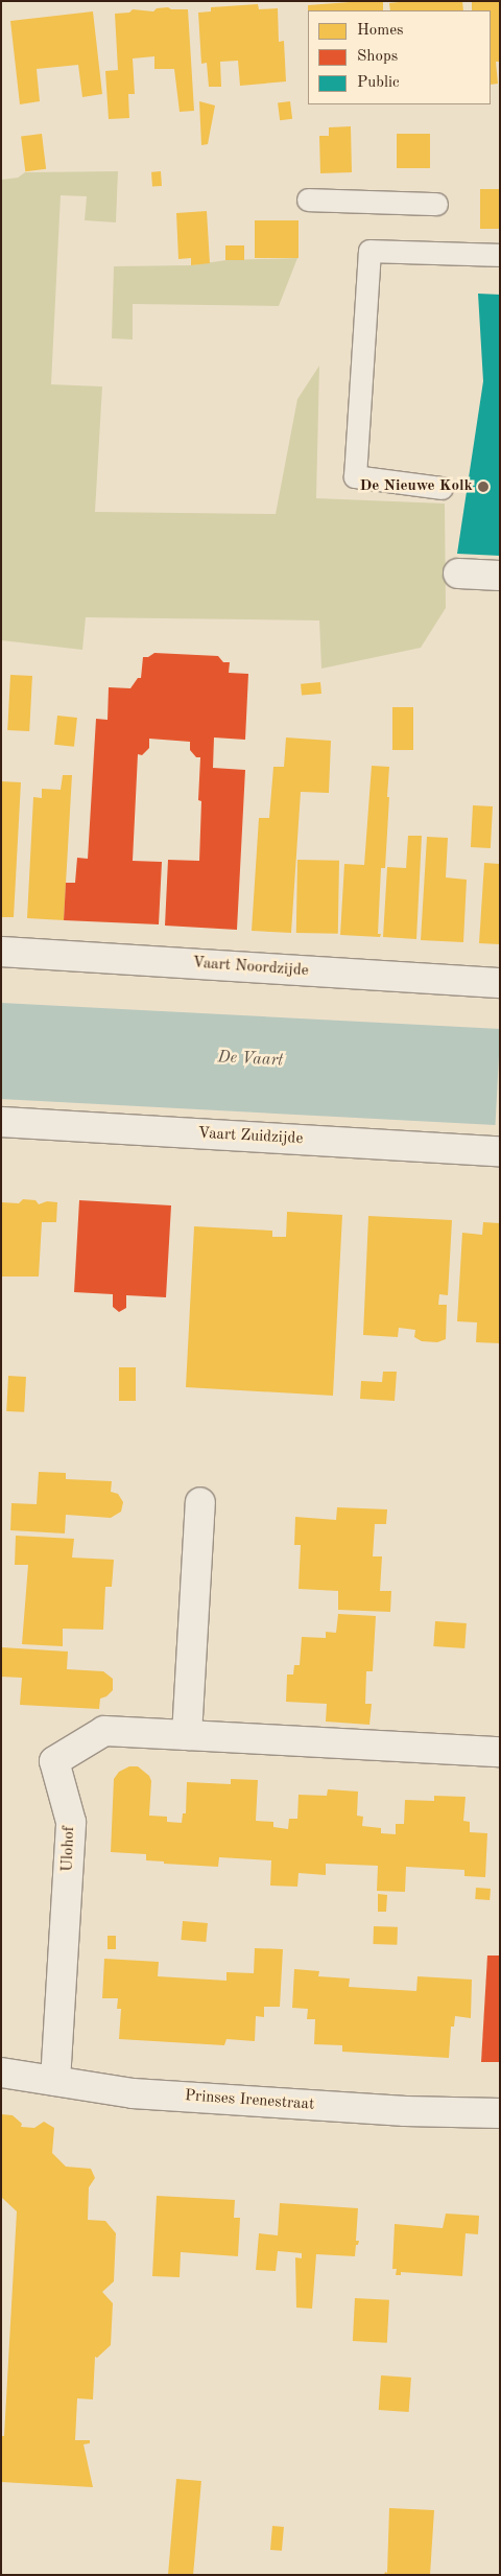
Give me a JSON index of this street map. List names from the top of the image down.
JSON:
{
  "streets": {
    "street": [
      "Vaart Noordzijde",
      "Vaart Zuidzijde",
      "Ulohof",
      "Prinses Irenestraat"
    ]
  },
  "crossings": [
    ["Ulohof", "Prinses Irenestraat"]
  ],
  "water": ["De Vaart"],
  "places": ["De Nieuwe Kolk"],
  "legend": ["Homes", "Shops", "Public"]
}
